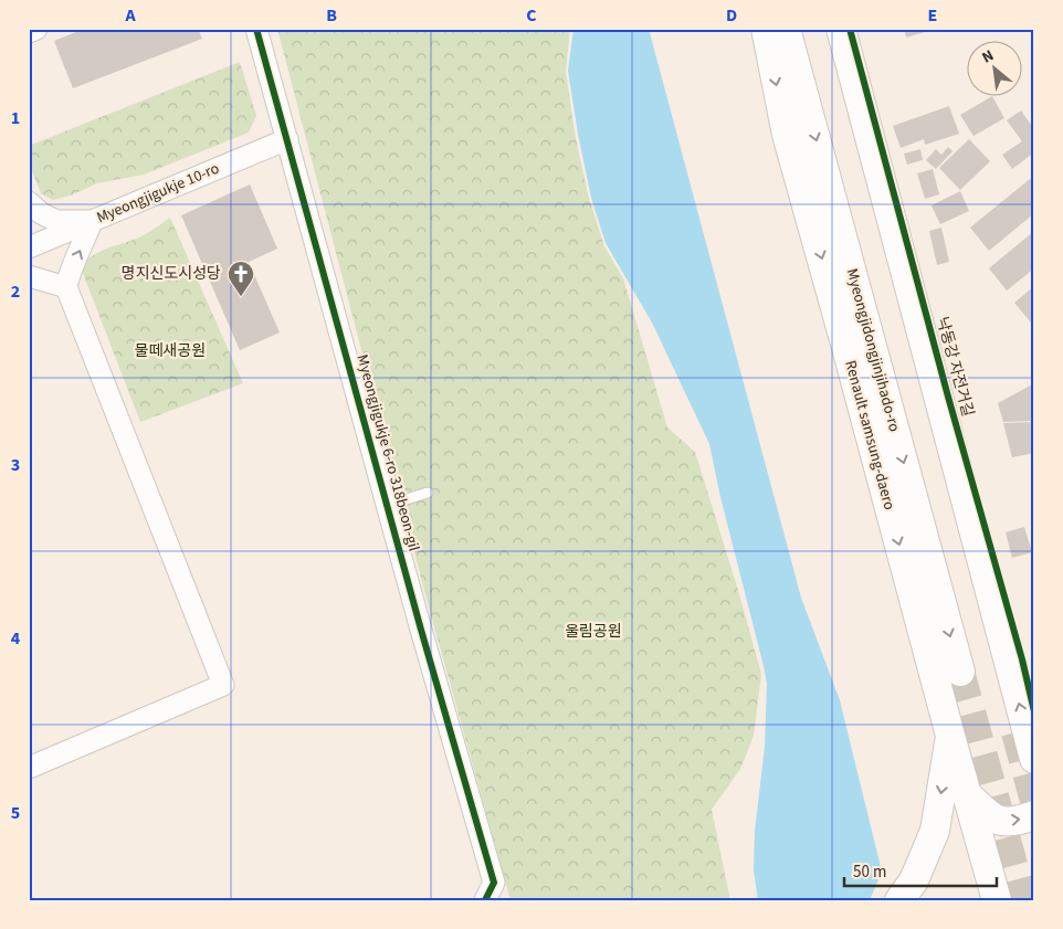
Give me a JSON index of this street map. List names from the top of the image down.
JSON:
{
  "streets": {
    "main road": ["Myeongjidongjinjihado-ro", "Renault samsung-daero"],
    "street": ["Myeongjigukje 10-ro", "Myeongjigukje 6-ro 318beon-gil"],
    "cycle path": ["낙동강 자전거길"]
  },
  "crossings": [
    ["Myeongjigukje 10-ro", "Myeongjigukje 6-ro 318beon-gil"]
  ],
  "parks": ["물떼새공원", "울림공원"],
  "places": {
    "church": ["명지신도시성당"]
  },
  "scale_bar": "50 m",
  "north": "top left",
  "grid": {
    "columns": [
      "A",
      "B",
      "C",
      "D",
      "E"
    ],
    "rows": [
      "1",
      "2",
      "3",
      "4",
      "5"
    ]
  }
}
